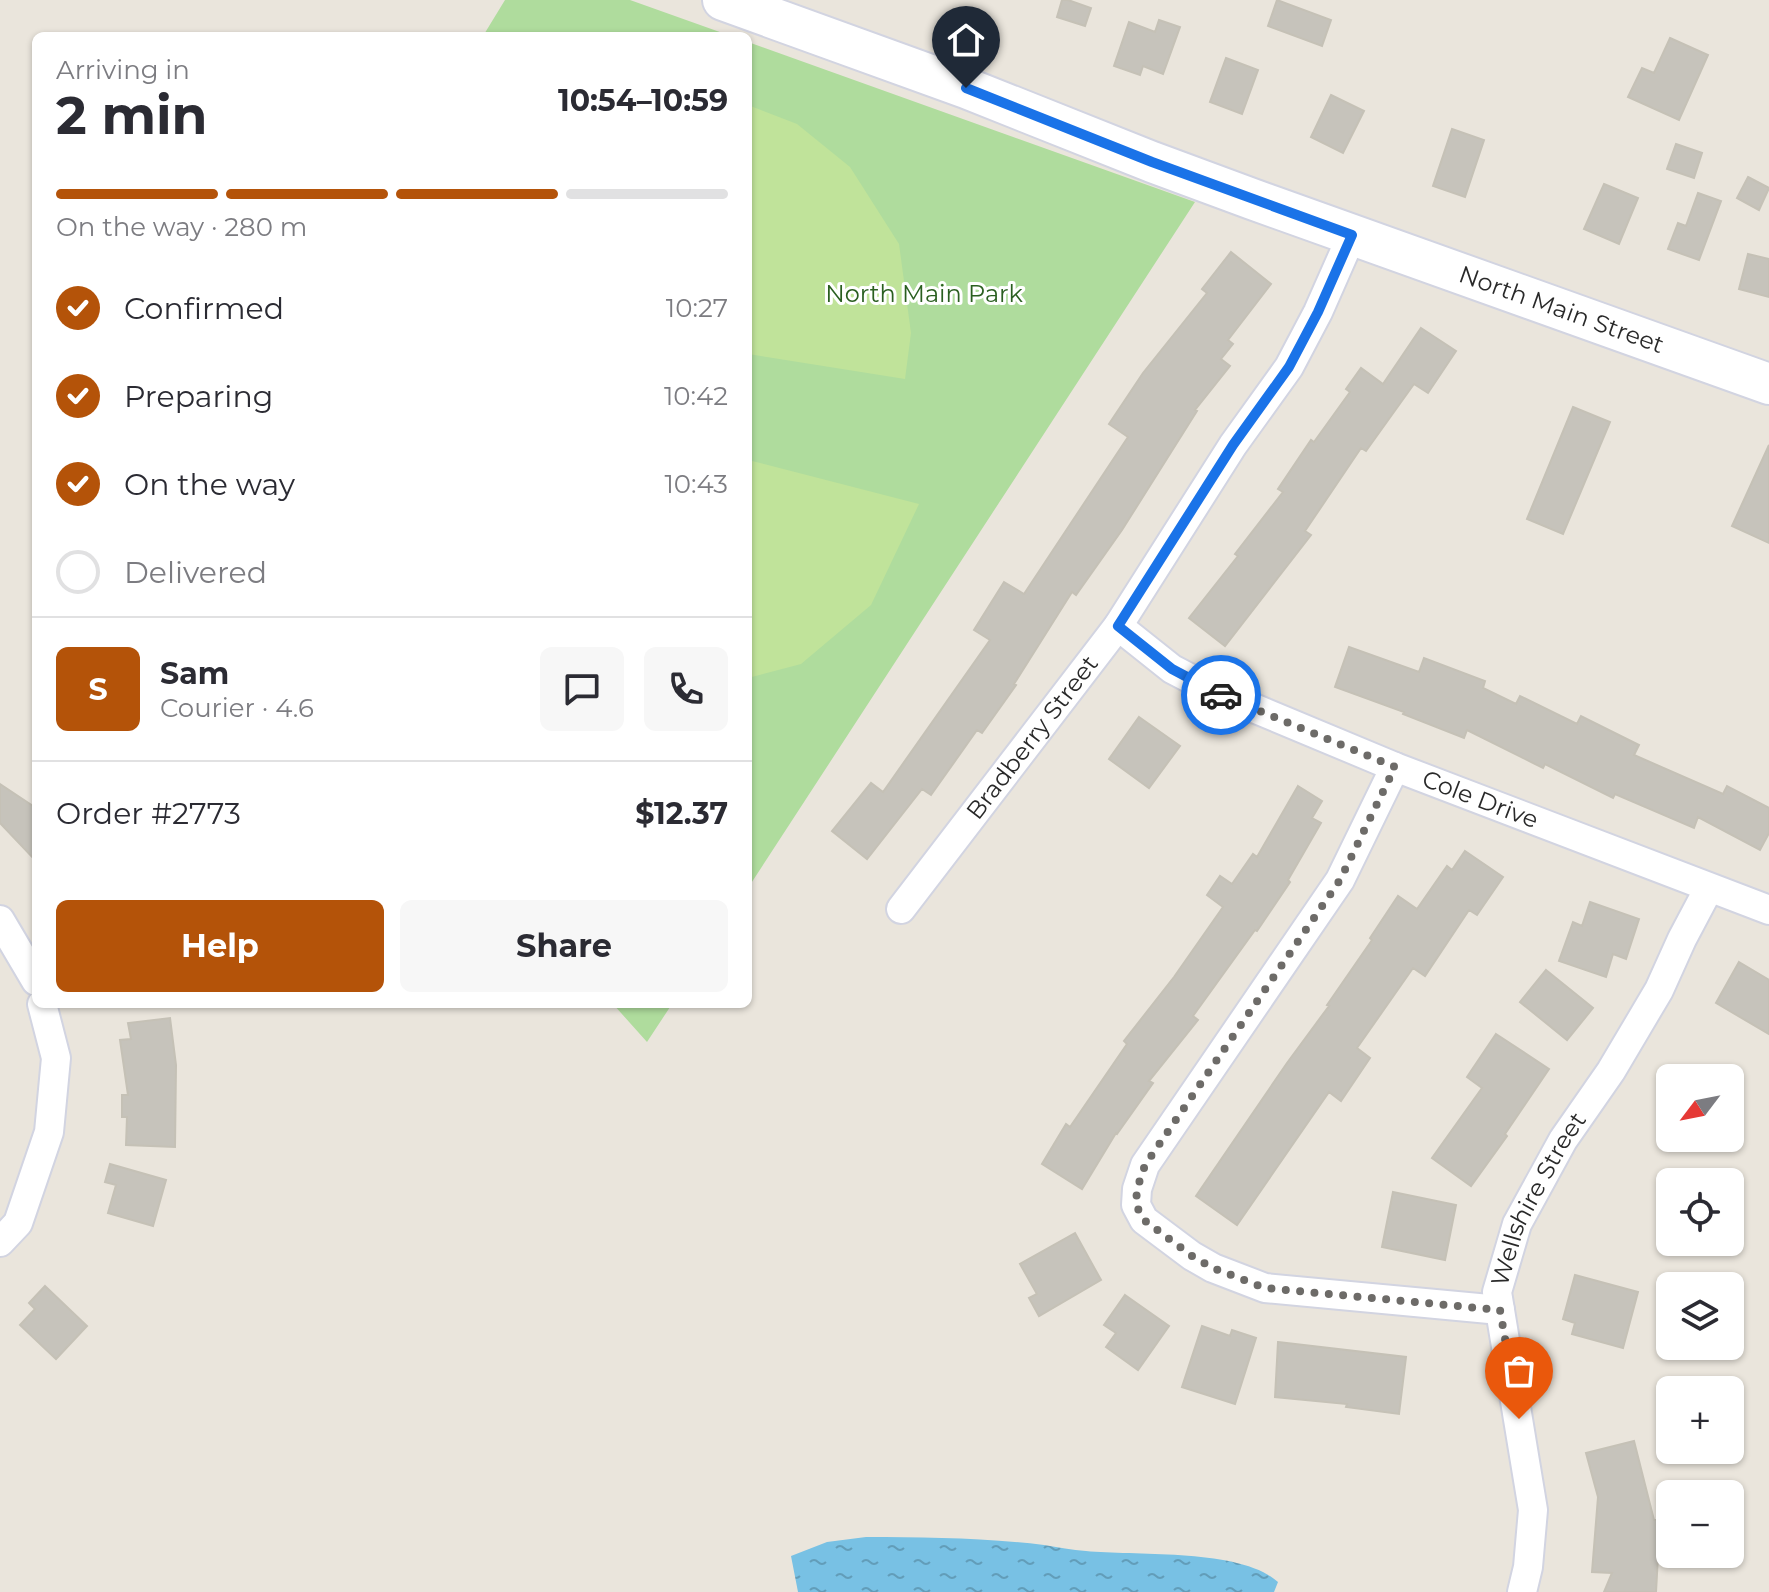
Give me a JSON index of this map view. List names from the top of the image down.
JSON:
{
  "streets": {
    "main road": ["North Main Street"],
    "street": ["Bradberry Street", "Cole Drive", "Wellshire Street"]
  },
  "crossings": [
    ["North Main Street", "Bradberry Street"],
    ["Bradberry Street", "Cole Drive"],
    ["Cole Drive", "Wellshire Street"]
  ],
  "parks": ["North Main Park"],
  "north": "bottom left",
  "page": {
    "heading": ["2 min", "Arriving in", "10:54–10:59"],
    "panel": [
      "Sam",
      "Courier · 4.6",
      "Order #2773",
      "$12.37"
    ],
    "bar": "On the way · 280 m",
    "list": [
      ["Confirmed", "10:27"],
      ["Preparing", "10:42"],
      ["On the way", "10:43"],
      "Delivered"
    ],
    "round": "S",
    "buttons": ["Help", "Share"],
    "map_buttons": ["+", "−"]
  }
}
